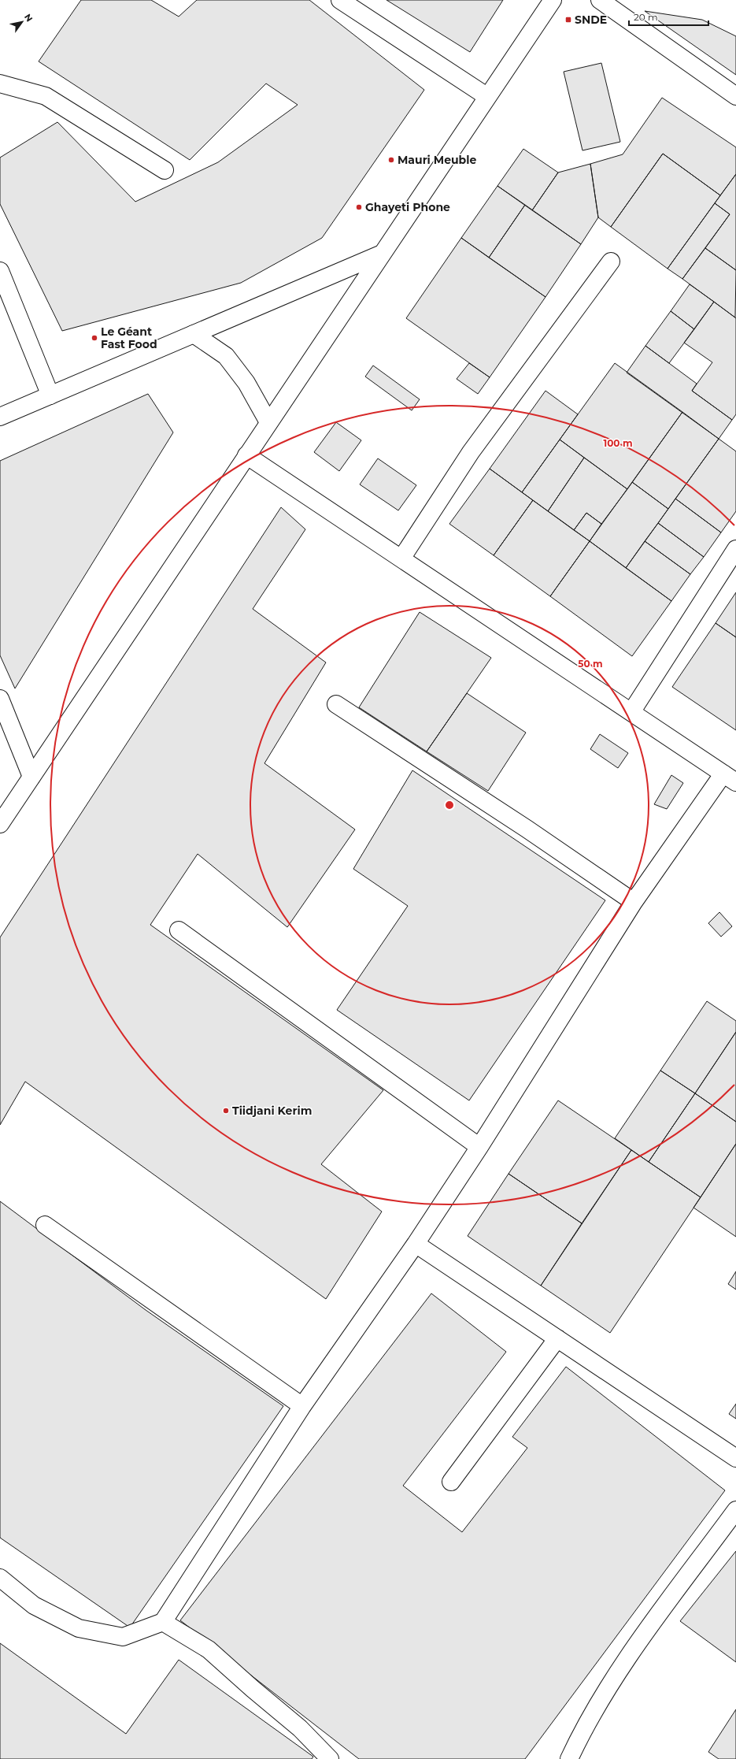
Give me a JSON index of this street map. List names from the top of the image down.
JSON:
{
  "places": {
    "transit": ["SNDE"],
    "other": [
      "Mauri Meuble",
      "Ghayeti Phone",
      "Le Géant Fast Food",
      "Tiidjani Kerim"
    ]
  },
  "scale_bar": "20 m",
  "north": "top right",
  "rings": ["100 m", "50 m"]
}
